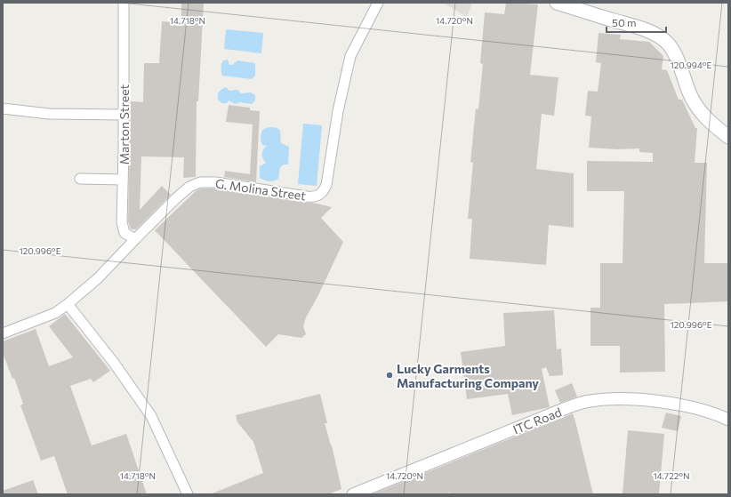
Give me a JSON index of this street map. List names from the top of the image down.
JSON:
{
  "streets": {
    "street": ["Marton Street", "G. Molina Street", "ITC Road"]
  },
  "crossings": [
    ["Marton Street", "G. Molina Street"]
  ],
  "places": ["Lucky Garments Manufacturing Company"],
  "scale_bar": "50 m",
  "coordinates": [
    "14.718°N",
    "14.720°N",
    "120.994°E",
    "120.996°E",
    "14.722°N"
  ]
}
